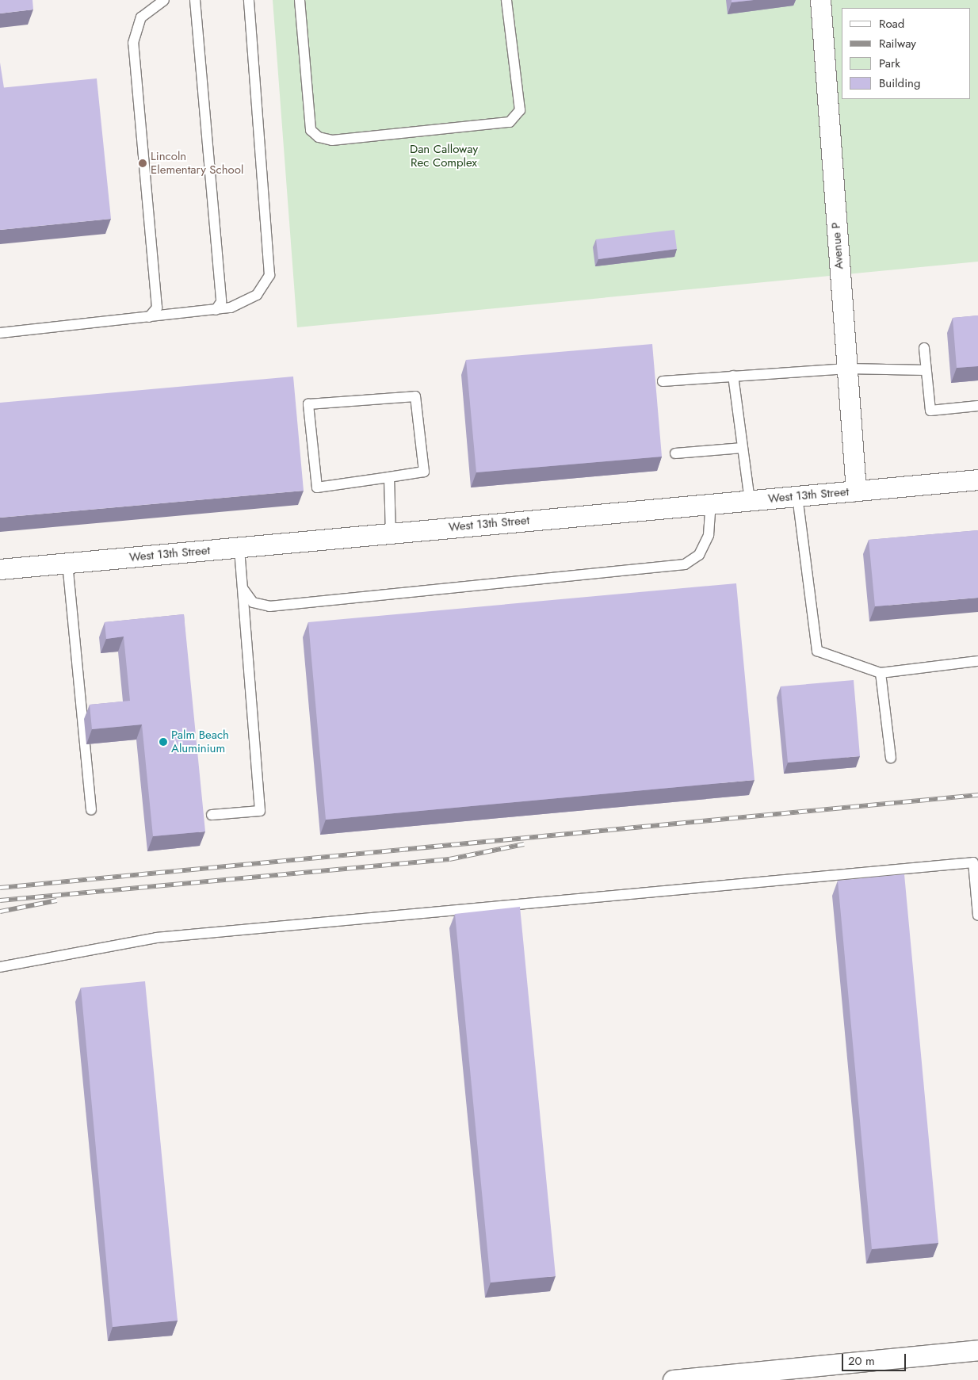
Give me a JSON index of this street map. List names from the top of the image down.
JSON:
{
  "streets": {
    "street": ["Avenue P", "West 13th Street"]
  },
  "crossings": [
    ["Avenue P", "West 13th Street"]
  ],
  "parks": ["Dan Calloway Rec Complex"],
  "places": ["Lincoln Elementary School", "Palm Beach Aluminium"],
  "legend": [
    "Road",
    "Railway",
    "Park",
    "Building"
  ],
  "scale_bar": "20 m"
}
